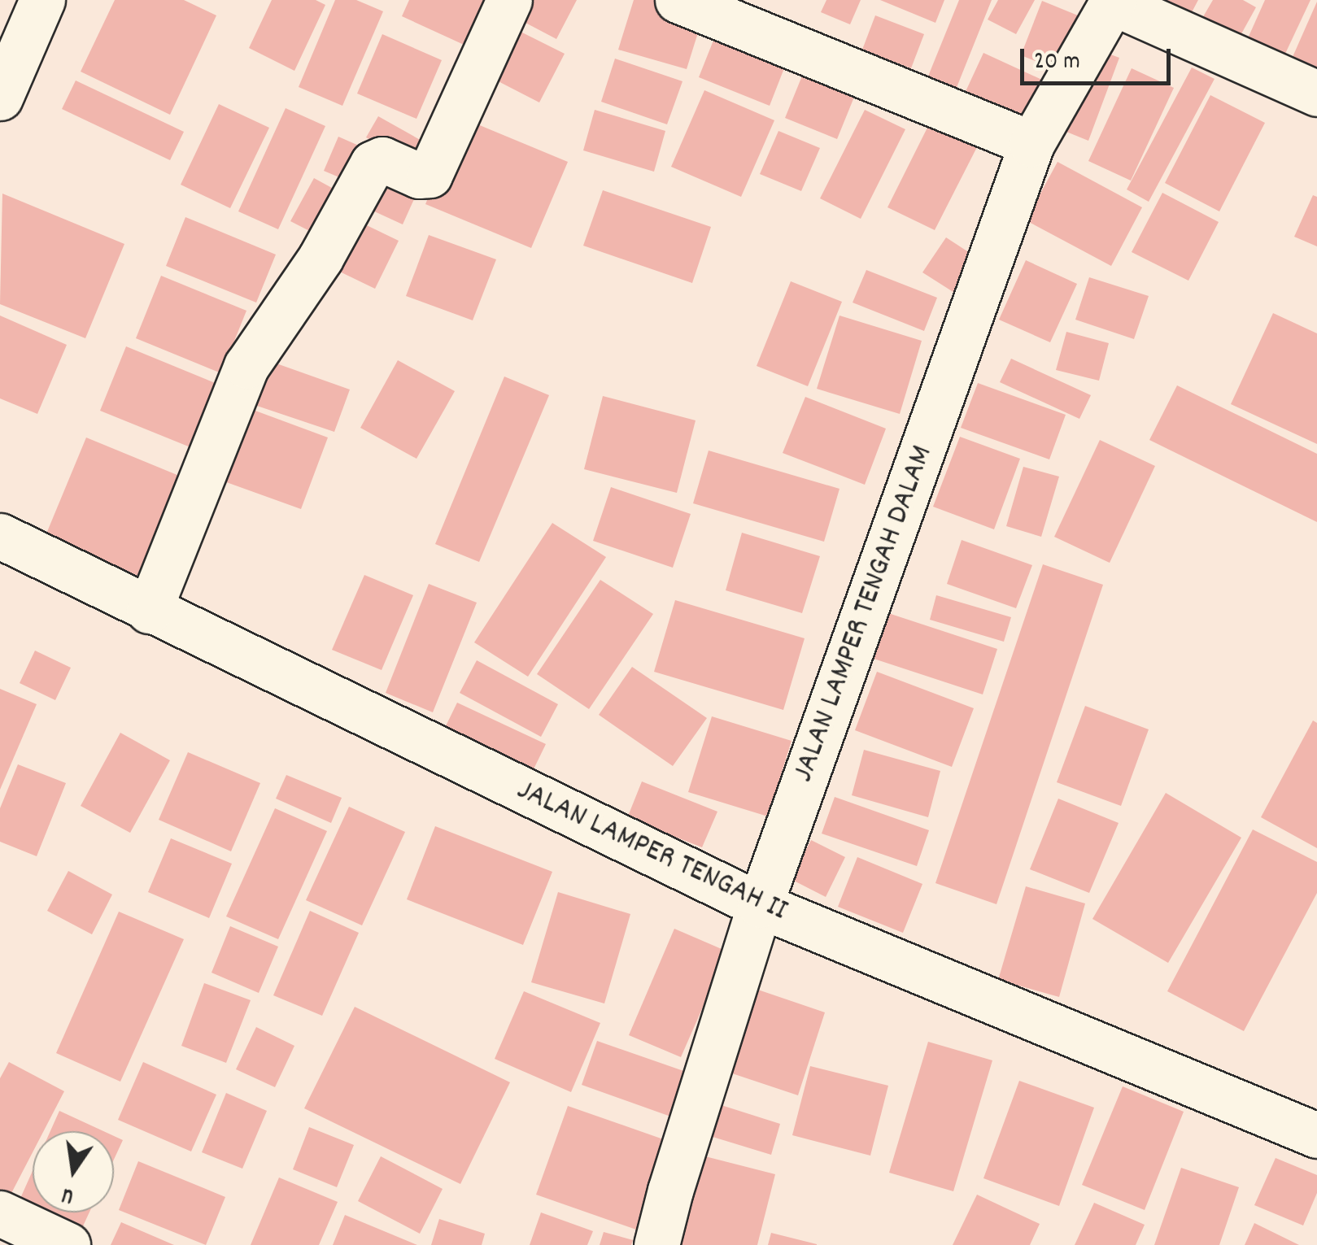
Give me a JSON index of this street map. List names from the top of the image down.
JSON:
{
  "streets": {
    "street": ["JALAN LAMPER TENGAH DALAM", "JALAN LAMPER TENGAH II"]
  },
  "crossings": [
    ["JALAN LAMPER TENGAH DALAM", "JALAN LAMPER TENGAH II"]
  ],
  "scale_bar": "20 m",
  "north": "bottom"
}
